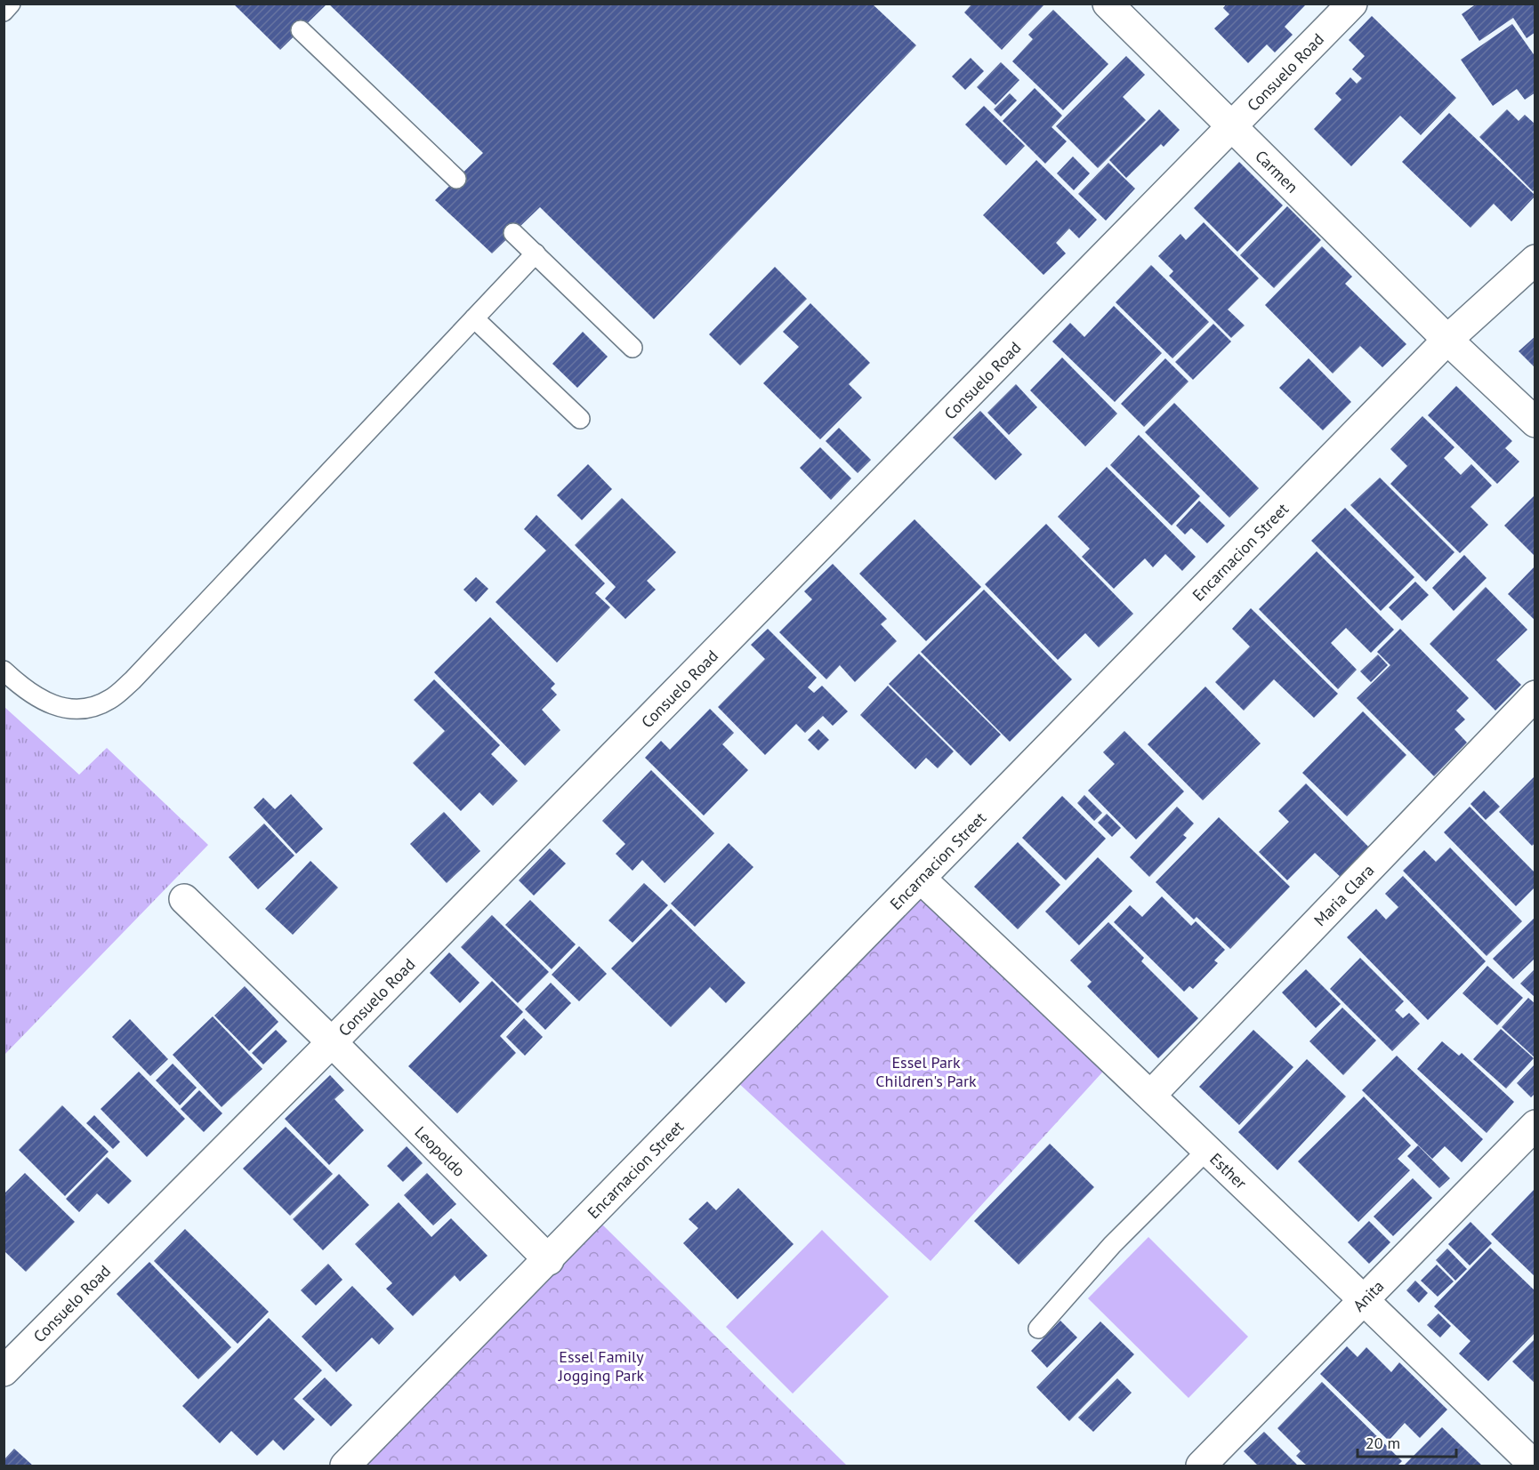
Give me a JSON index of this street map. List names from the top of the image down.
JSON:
{
  "streets": {
    "street": [
      "Consuelo Road",
      "Carmen",
      "Encarnacion Street",
      "Maria Clara",
      "Leopoldo",
      "Esther",
      "Anita"
    ]
  },
  "crossings": [
    ["Consuelo Road", "Carmen"],
    ["Consuelo Road", "Leopoldo"],
    ["Carmen", "Encarnacion Street"],
    ["Encarnacion Street", "Leopoldo"],
    ["Encarnacion Street", "Esther"],
    ["Maria Clara", "Esther"],
    ["Esther", "Anita"]
  ],
  "parks": ["Essel Park Children's Park", "Essel Family Jogging Park"],
  "scale_bar": "20 m"
}
